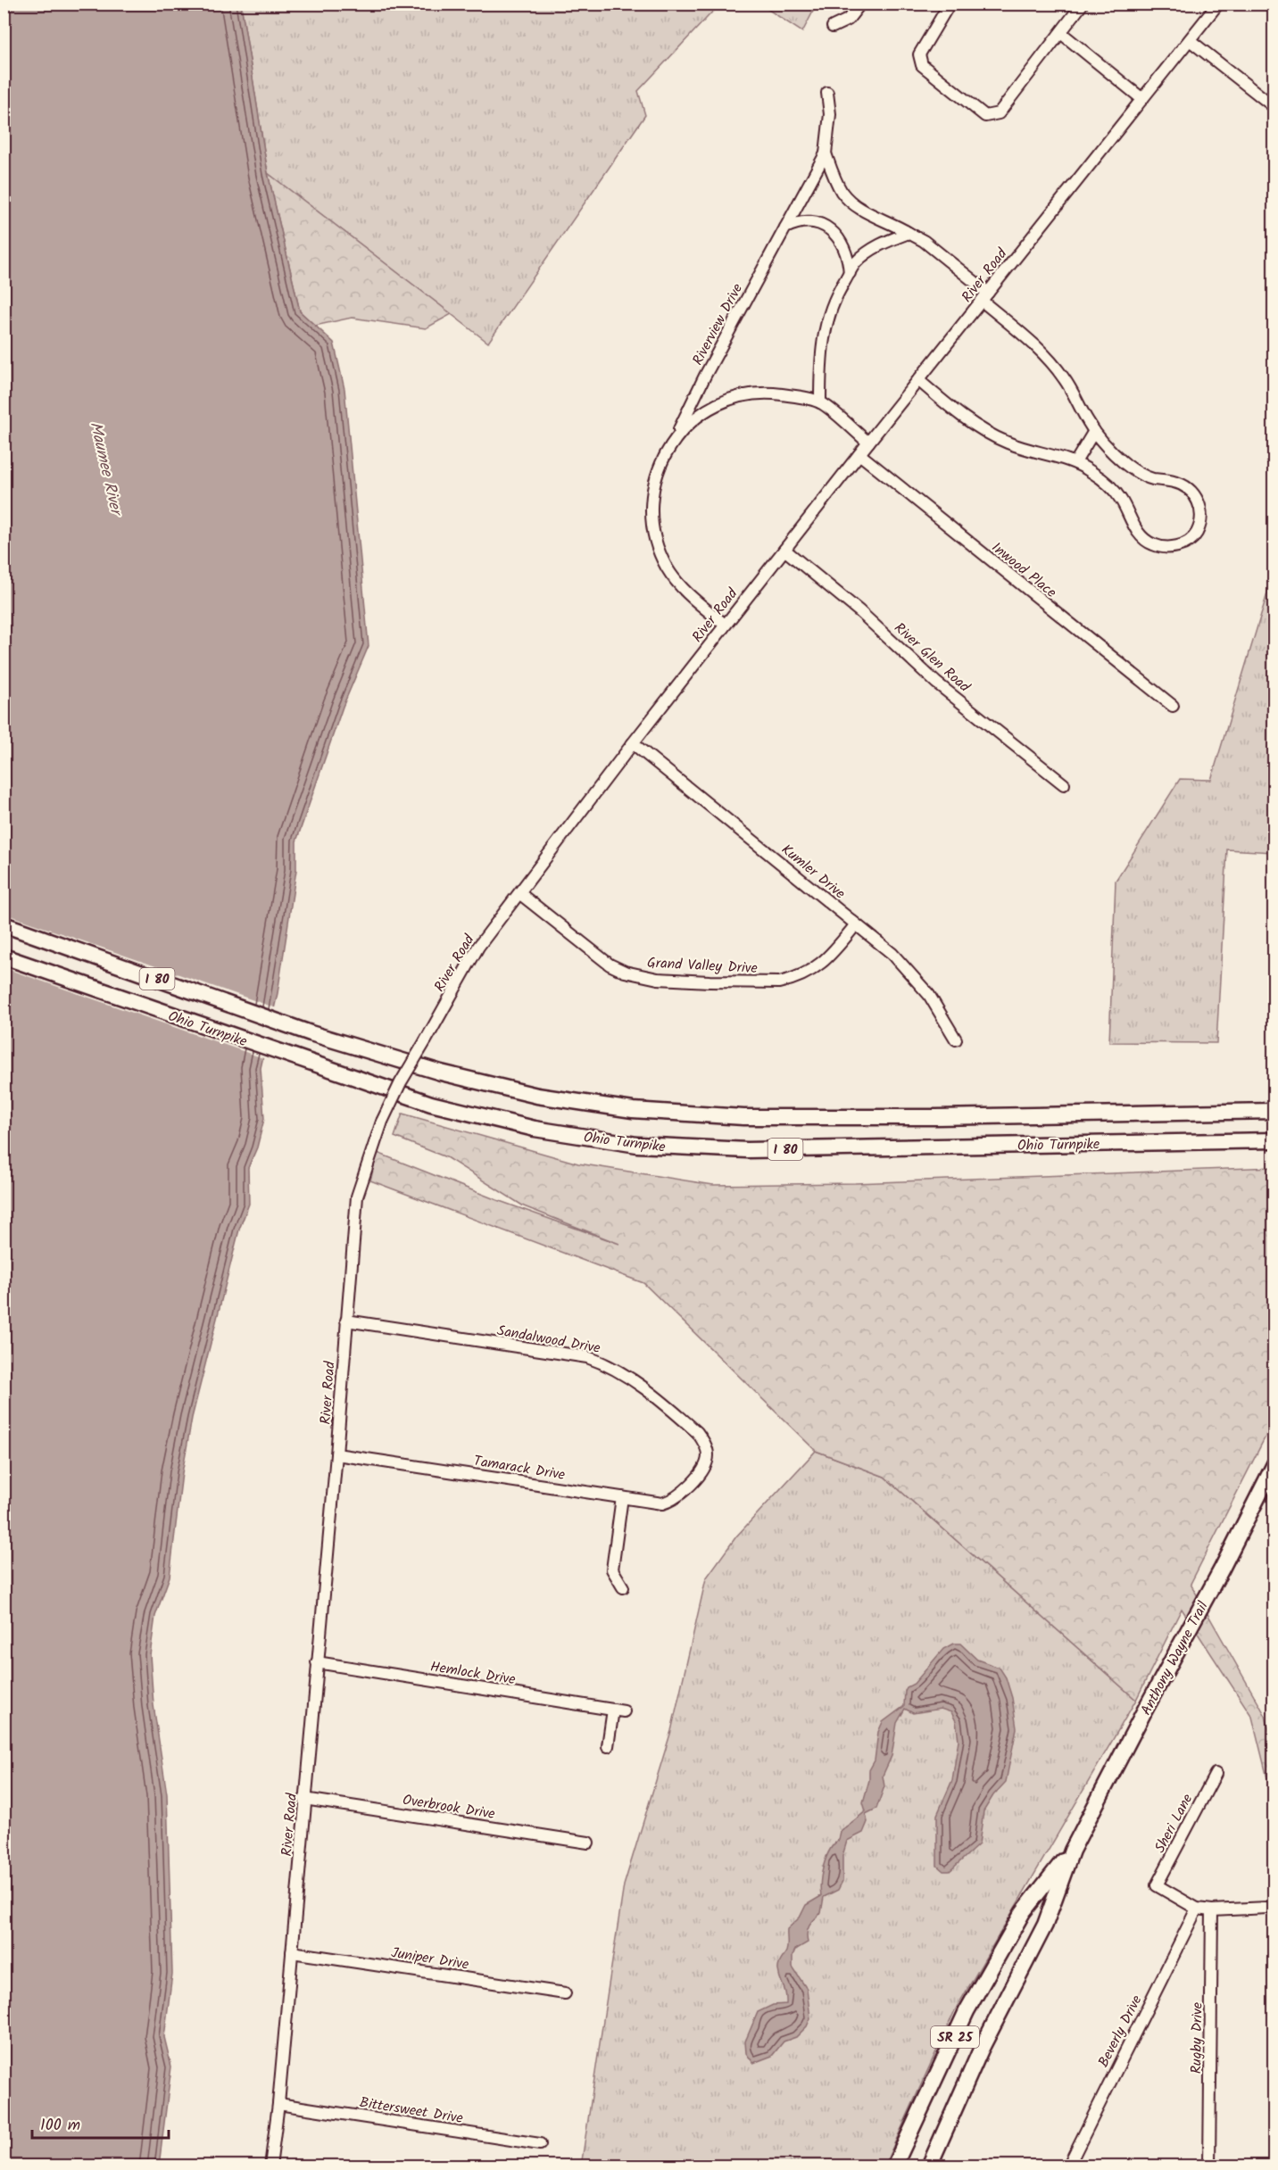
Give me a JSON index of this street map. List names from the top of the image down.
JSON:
{
  "streets": {
    "highway": [
      "I 80",
      "Ohio Turnpike",
      "Anthony Wayne Trail",
      "SR 25"
    ],
    "street": [
      "River Road",
      "Riverview Drive",
      "Inwood Place",
      "River Glen Road",
      "Kumler Drive",
      "Grand Valley Drive",
      "Sandalwood Drive",
      "Tamarack Drive",
      "Hemlock Drive",
      "Overbrook Drive",
      "Sheri Lane",
      "Juniper Drive",
      "Beverly Drive",
      "Rugby Drive",
      "Bittersweet Drive"
    ]
  },
  "crossings": [
    ["River Road", "Riverview Drive"],
    ["River Road", "Inwood Place"],
    ["River Road", "River Glen Road"],
    ["River Road", "Kumler Drive"],
    ["River Road", "Grand Valley Drive"],
    ["River Road", "Sandalwood Drive"],
    ["River Road", "Tamarack Drive"],
    ["River Road", "Hemlock Drive"],
    ["River Road", "Overbrook Drive"],
    ["River Road", "Juniper Drive"],
    ["River Road", "Bittersweet Drive"],
    ["Kumler Drive", "Grand Valley Drive"],
    ["Sandalwood Drive", "Tamarack Drive"],
    ["Sheri Lane", "Beverly Drive"]
  ],
  "water": ["Maumee River"],
  "scale_bar": "100 m"
}
